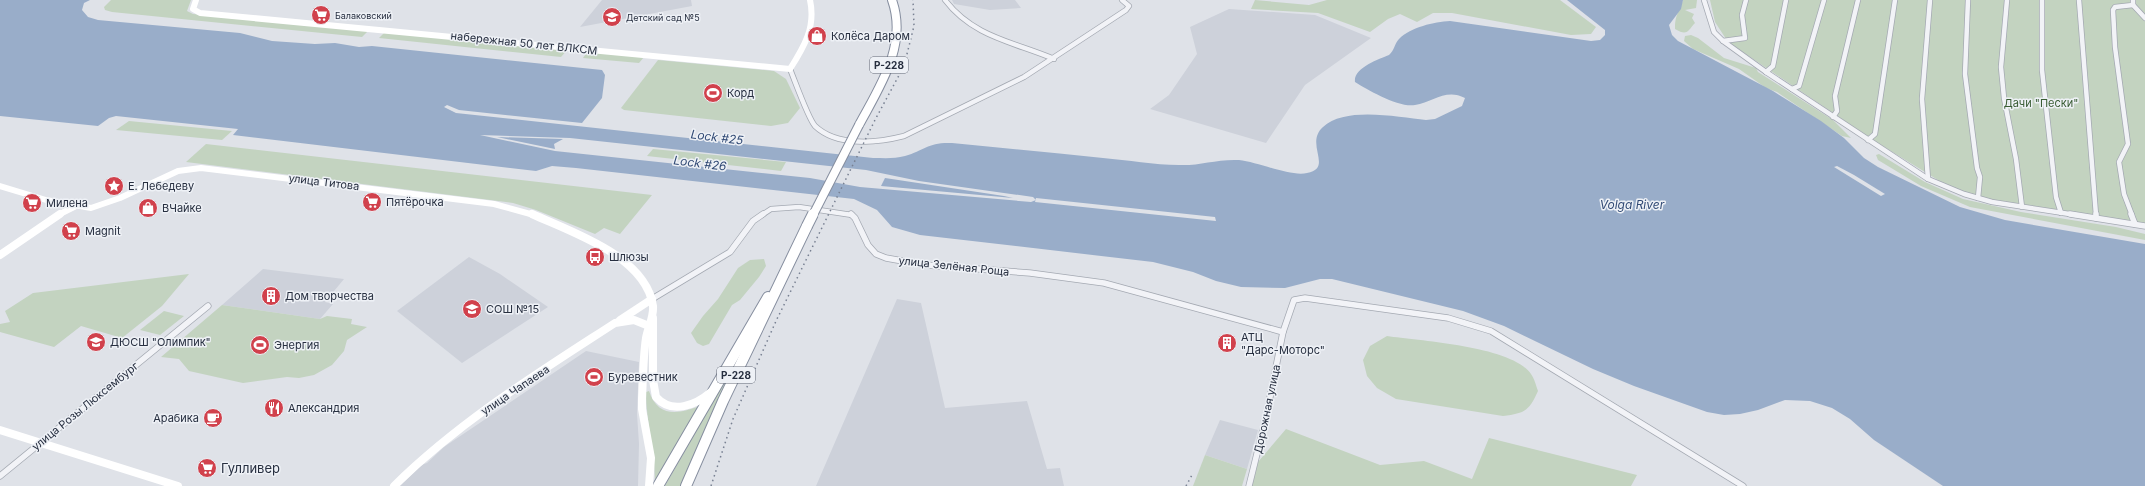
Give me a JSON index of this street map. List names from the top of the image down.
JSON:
{
  "streets": {
    "highway": ["Р-228"],
    "street": [
      "набережная 50 лет ВЛКСМ",
      "улица Титова",
      "улица Зелёная Роща",
      "улица Чапаева",
      "улица Розы Люксембург",
      "Дорожная улица"
    ]
  },
  "crossings": [
    ["улица Титова", "улица Зелёная Роща"],
    ["улица Титова", "улица Чапаева"],
    ["улица Зелёная Роща", "Дорожная улица"]
  ],
  "water": ["Lock #25", "Lock #26", "Volga River"],
  "parks": ["Дачи \"Пески\""],
  "places": {
    "supermarket": [
      "Балаковский",
      "Пятёрочка",
      "Милена",
      "Magnit",
      "Гулливер"
    ],
    "school or university": ["Детский сад №5", "СОШ №15", "ДЮСШ \"Олимпик\""],
    "shop": ["Колёса Даром", "ВЧайке"],
    "sports": ["Корд", "Энергия", "Буревестник"],
    "place": ["Е. Лебедеву"],
    "bus stop": ["Шлюзы"],
    "building": ["Дом творчества", "АТЦ \"Дарс-Моторс\""],
    "restaurant": ["Александрия"],
    "cafe": ["Арабика"]
  }
}
